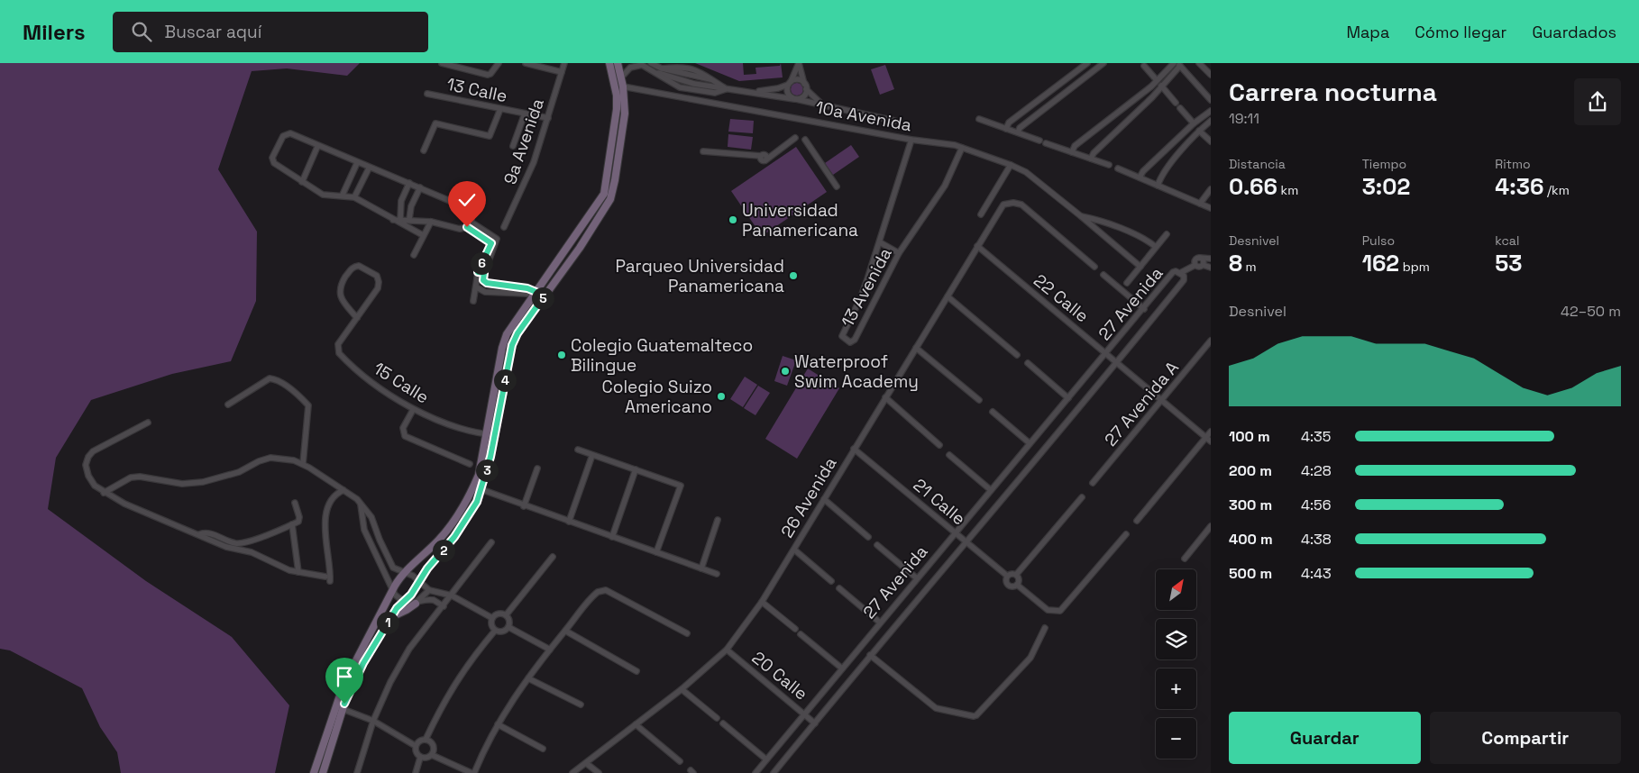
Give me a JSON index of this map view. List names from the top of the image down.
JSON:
{
  "streets": {
    "street": [
      "13 Calle",
      "10a Avenida",
      "9a Avenida",
      "13 Avenida",
      "22 Calle",
      "27 Avenida",
      "15 Calle",
      "27 Avenida A",
      "26 Avenida",
      "21 Calle",
      "20 Calle"
    ]
  },
  "crossings": [
    ["13 Calle", "9a Avenida"],
    ["10a Avenida", "13 Avenida"],
    ["22 Calle", "27 Avenida"],
    ["22 Calle", "27 Avenida A"],
    ["22 Calle", "26 Avenida"],
    ["27 Avenida", "21 Calle"],
    ["27 Avenida", "20 Calle"],
    ["26 Avenida", "21 Calle"],
    ["26 Avenida", "20 Calle"]
  ],
  "places": [
    "Universidad Panamericana",
    "Parqueo Universidad Panamericana",
    "Colegio Guatemalteco Bilingue",
    "Waterproof Swim Academy",
    "Colegio Suizo Americano"
  ],
  "north": "top right",
  "page": {
    "header": "Milers",
    "search": "Buscar aquí",
    "nav": ["Mapa", "Cómo llegar", "Guardados"],
    "heading": ["Carrera nocturna", "19:11"],
    "stats": [
      ["Distancia", "0.66 km"],
      ["Tiempo", "3:02"],
      ["Ritmo", "4:36 /km"],
      ["Desnivel", "8 m"],
      ["Pulso", "162 bpm"],
      ["kcal", "53"]
    ],
    "pins": [
      "6",
      "5",
      "4",
      "3",
      "2",
      "1"
    ],
    "chart": ["Desnivel", "42–50 m"],
    "list": [
      {
        "name": "100 m",
        "note": "4:35"
      },
      {
        "name": "200 m",
        "note": "4:28"
      },
      {
        "name": "300 m",
        "note": "4:56"
      },
      {
        "name": "400 m",
        "note": "4:38"
      },
      {
        "name": "500 m",
        "note": "4:43"
      }
    ],
    "map_buttons": ["+", "−"],
    "buttons": ["Guardar", "Compartir"]
  }
}
